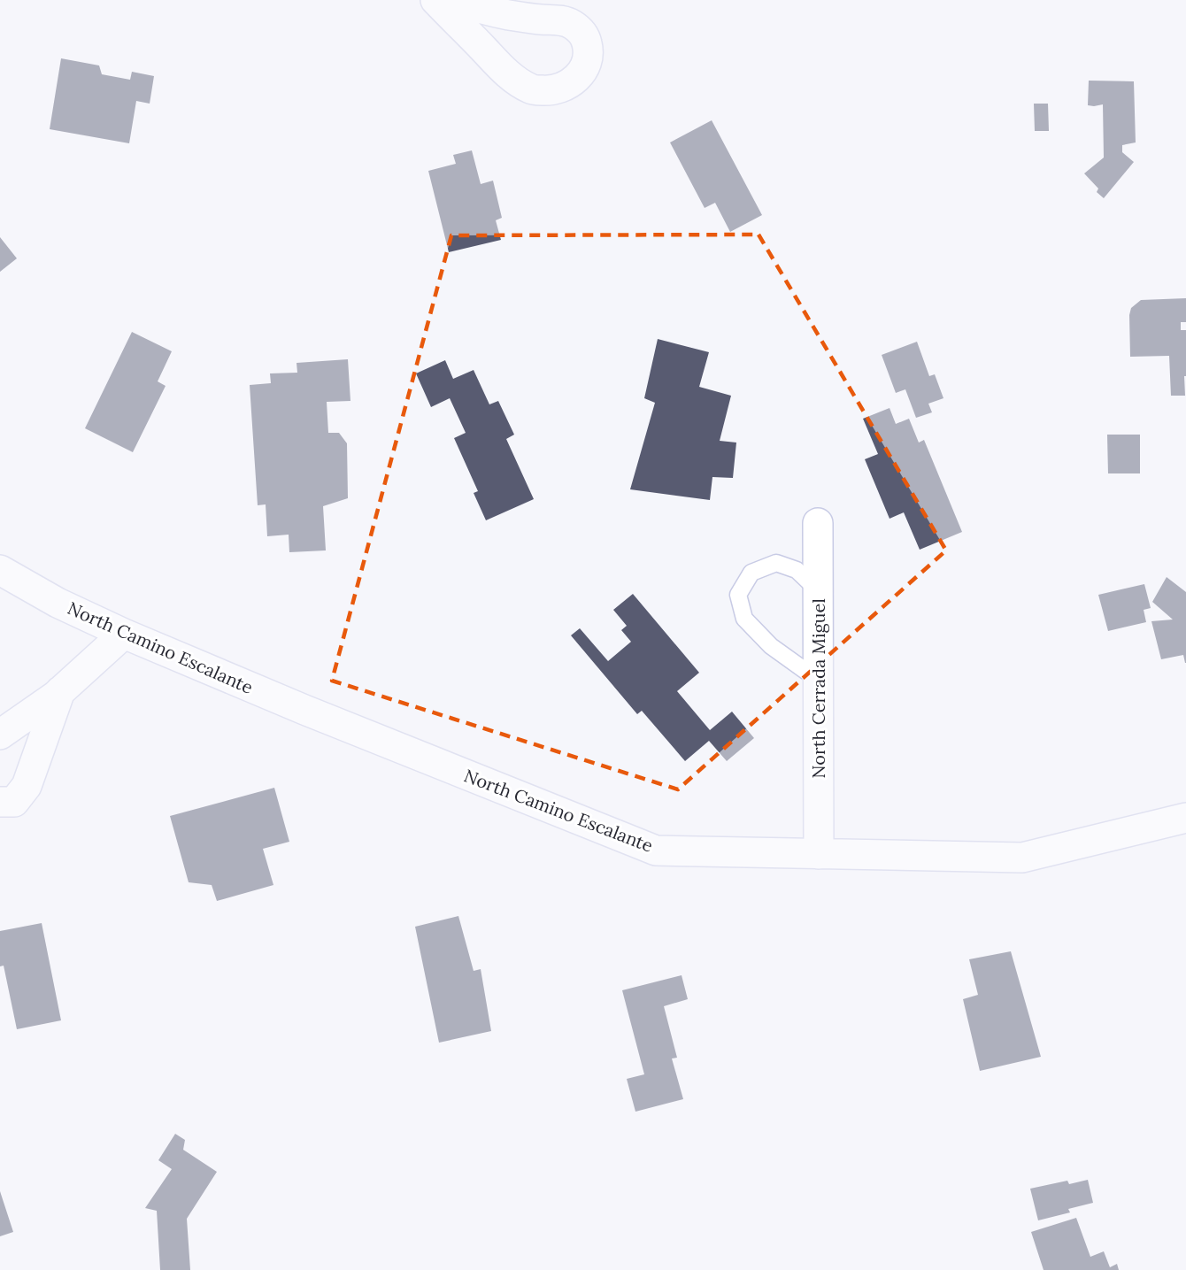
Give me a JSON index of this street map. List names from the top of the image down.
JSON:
{
  "streets": {
    "street": ["North Camino Escalante", "North Cerrada Miguel"]
  },
  "crossings": [
    ["North Camino Escalante", "North Cerrada Miguel"]
  ]
}
